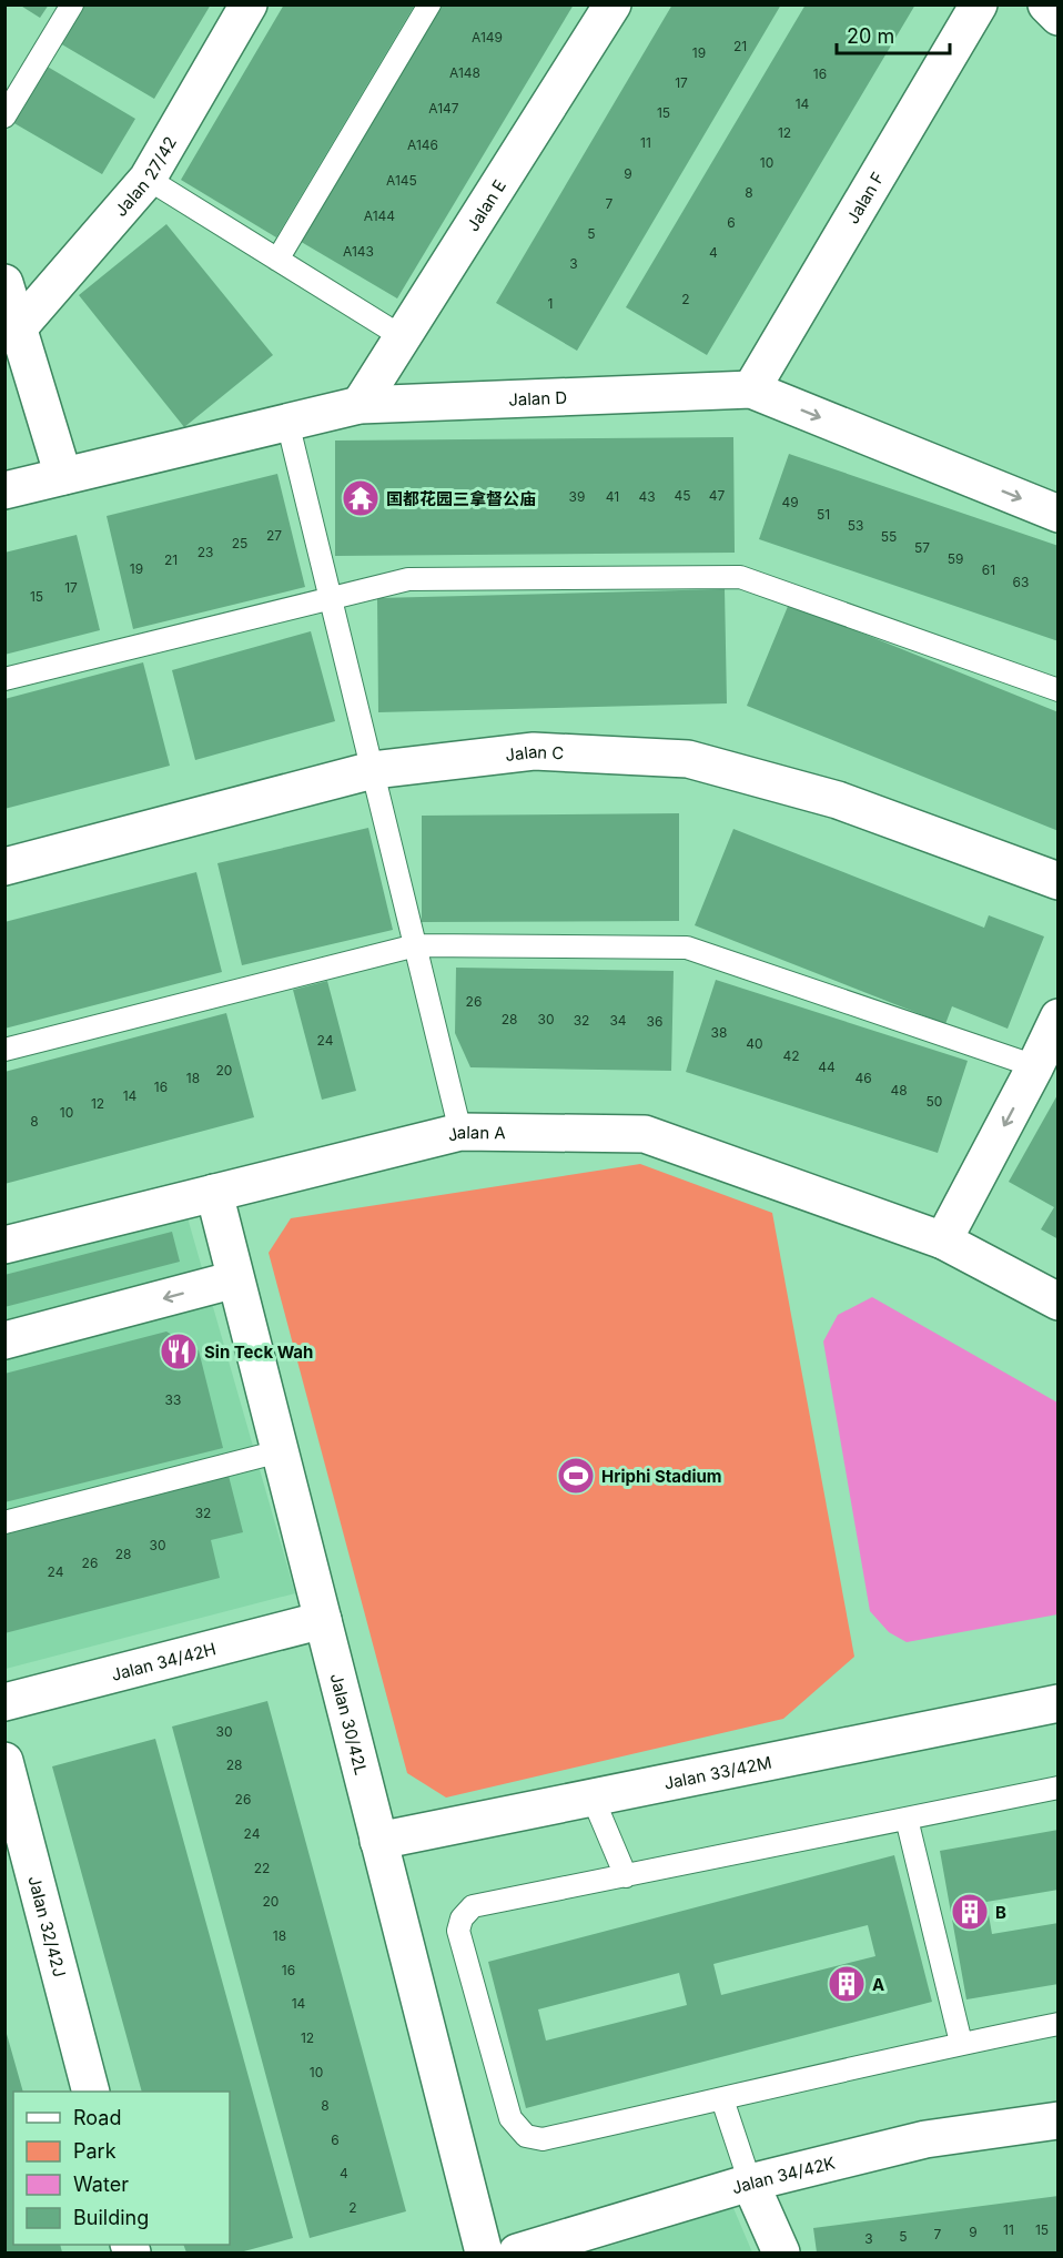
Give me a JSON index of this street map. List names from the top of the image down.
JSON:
{
  "streets": {
    "street": [
      "Jalan 27/42",
      "Jalan F",
      "Jalan E",
      "Jalan D",
      "Jalan C",
      "Jalan A",
      "Jalan 34/42H",
      "Jalan 30/42L",
      "Jalan 33/42M",
      "Jalan 32/42J",
      "Jalan 34/42K"
    ]
  },
  "crossings": [
    ["Jalan F", "Jalan D"],
    ["Jalan E", "Jalan D"],
    ["Jalan A", "Jalan 30/42L"],
    ["Jalan 34/42H", "Jalan 30/42L"],
    ["Jalan 30/42L", "Jalan 33/42M"]
  ],
  "places": {
    "temple": ["国都花园三拿督公庙"],
    "restaurant": ["Sin Teck Wah"],
    "sports": ["Hriphi Stadium"],
    "building": ["B", "A"]
  },
  "house_numbers": [
    "A149",
    "21",
    "19",
    "A148",
    "16",
    "17",
    "14",
    "A147",
    "15",
    "12",
    "11",
    "A146",
    "10",
    "9",
    "A145",
    "8",
    "7",
    "A144",
    "6",
    "5",
    "A143",
    "4",
    "3",
    "2",
    "1",
    "45",
    "47",
    "39",
    "41",
    "43",
    "49",
    "51",
    "53",
    "27",
    "55",
    "25",
    "57",
    "23",
    "59",
    "21",
    "19",
    "61",
    "63",
    "17",
    "15",
    "26",
    "28",
    "30",
    "32",
    "34",
    "36",
    "38",
    "24",
    "40",
    "42",
    "44",
    "20",
    "18",
    "46",
    "16",
    "48",
    "14",
    "50",
    "12",
    "10",
    "8",
    "33",
    "32",
    "30",
    "28",
    "26",
    "24",
    "30",
    "28",
    "26",
    "24",
    "22",
    "20",
    "18",
    "16",
    "14",
    "12",
    "10",
    "8",
    "6",
    "4",
    "2",
    "11",
    "15",
    "9",
    "7",
    "5",
    "3"
  ],
  "legend": [
    "Road",
    "Park",
    "Water",
    "Building"
  ],
  "scale_bar": "20 m"
}
